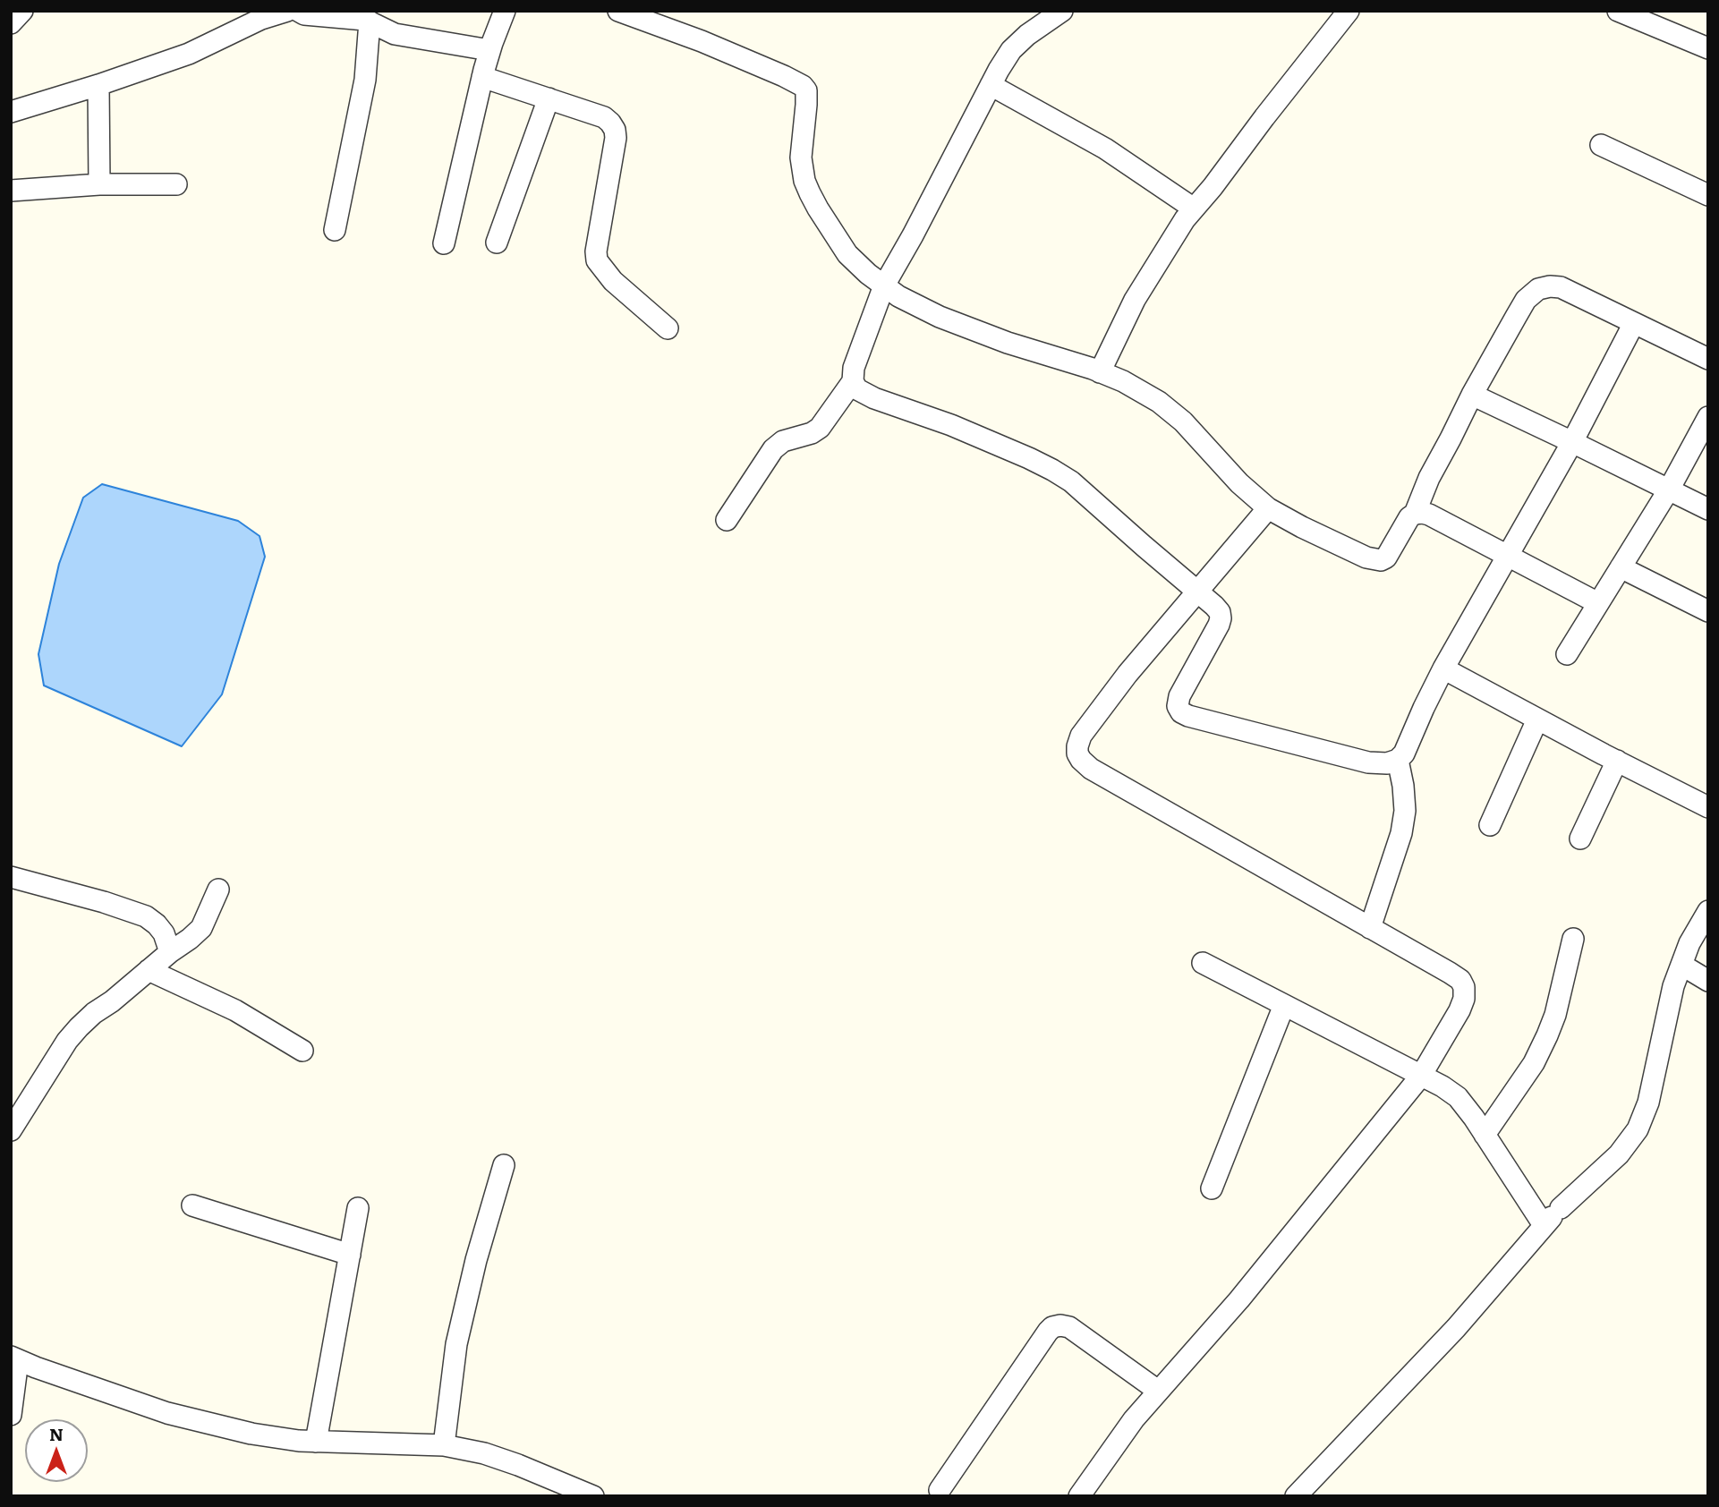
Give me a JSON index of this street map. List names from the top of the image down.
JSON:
{
  "north": "top"
}
